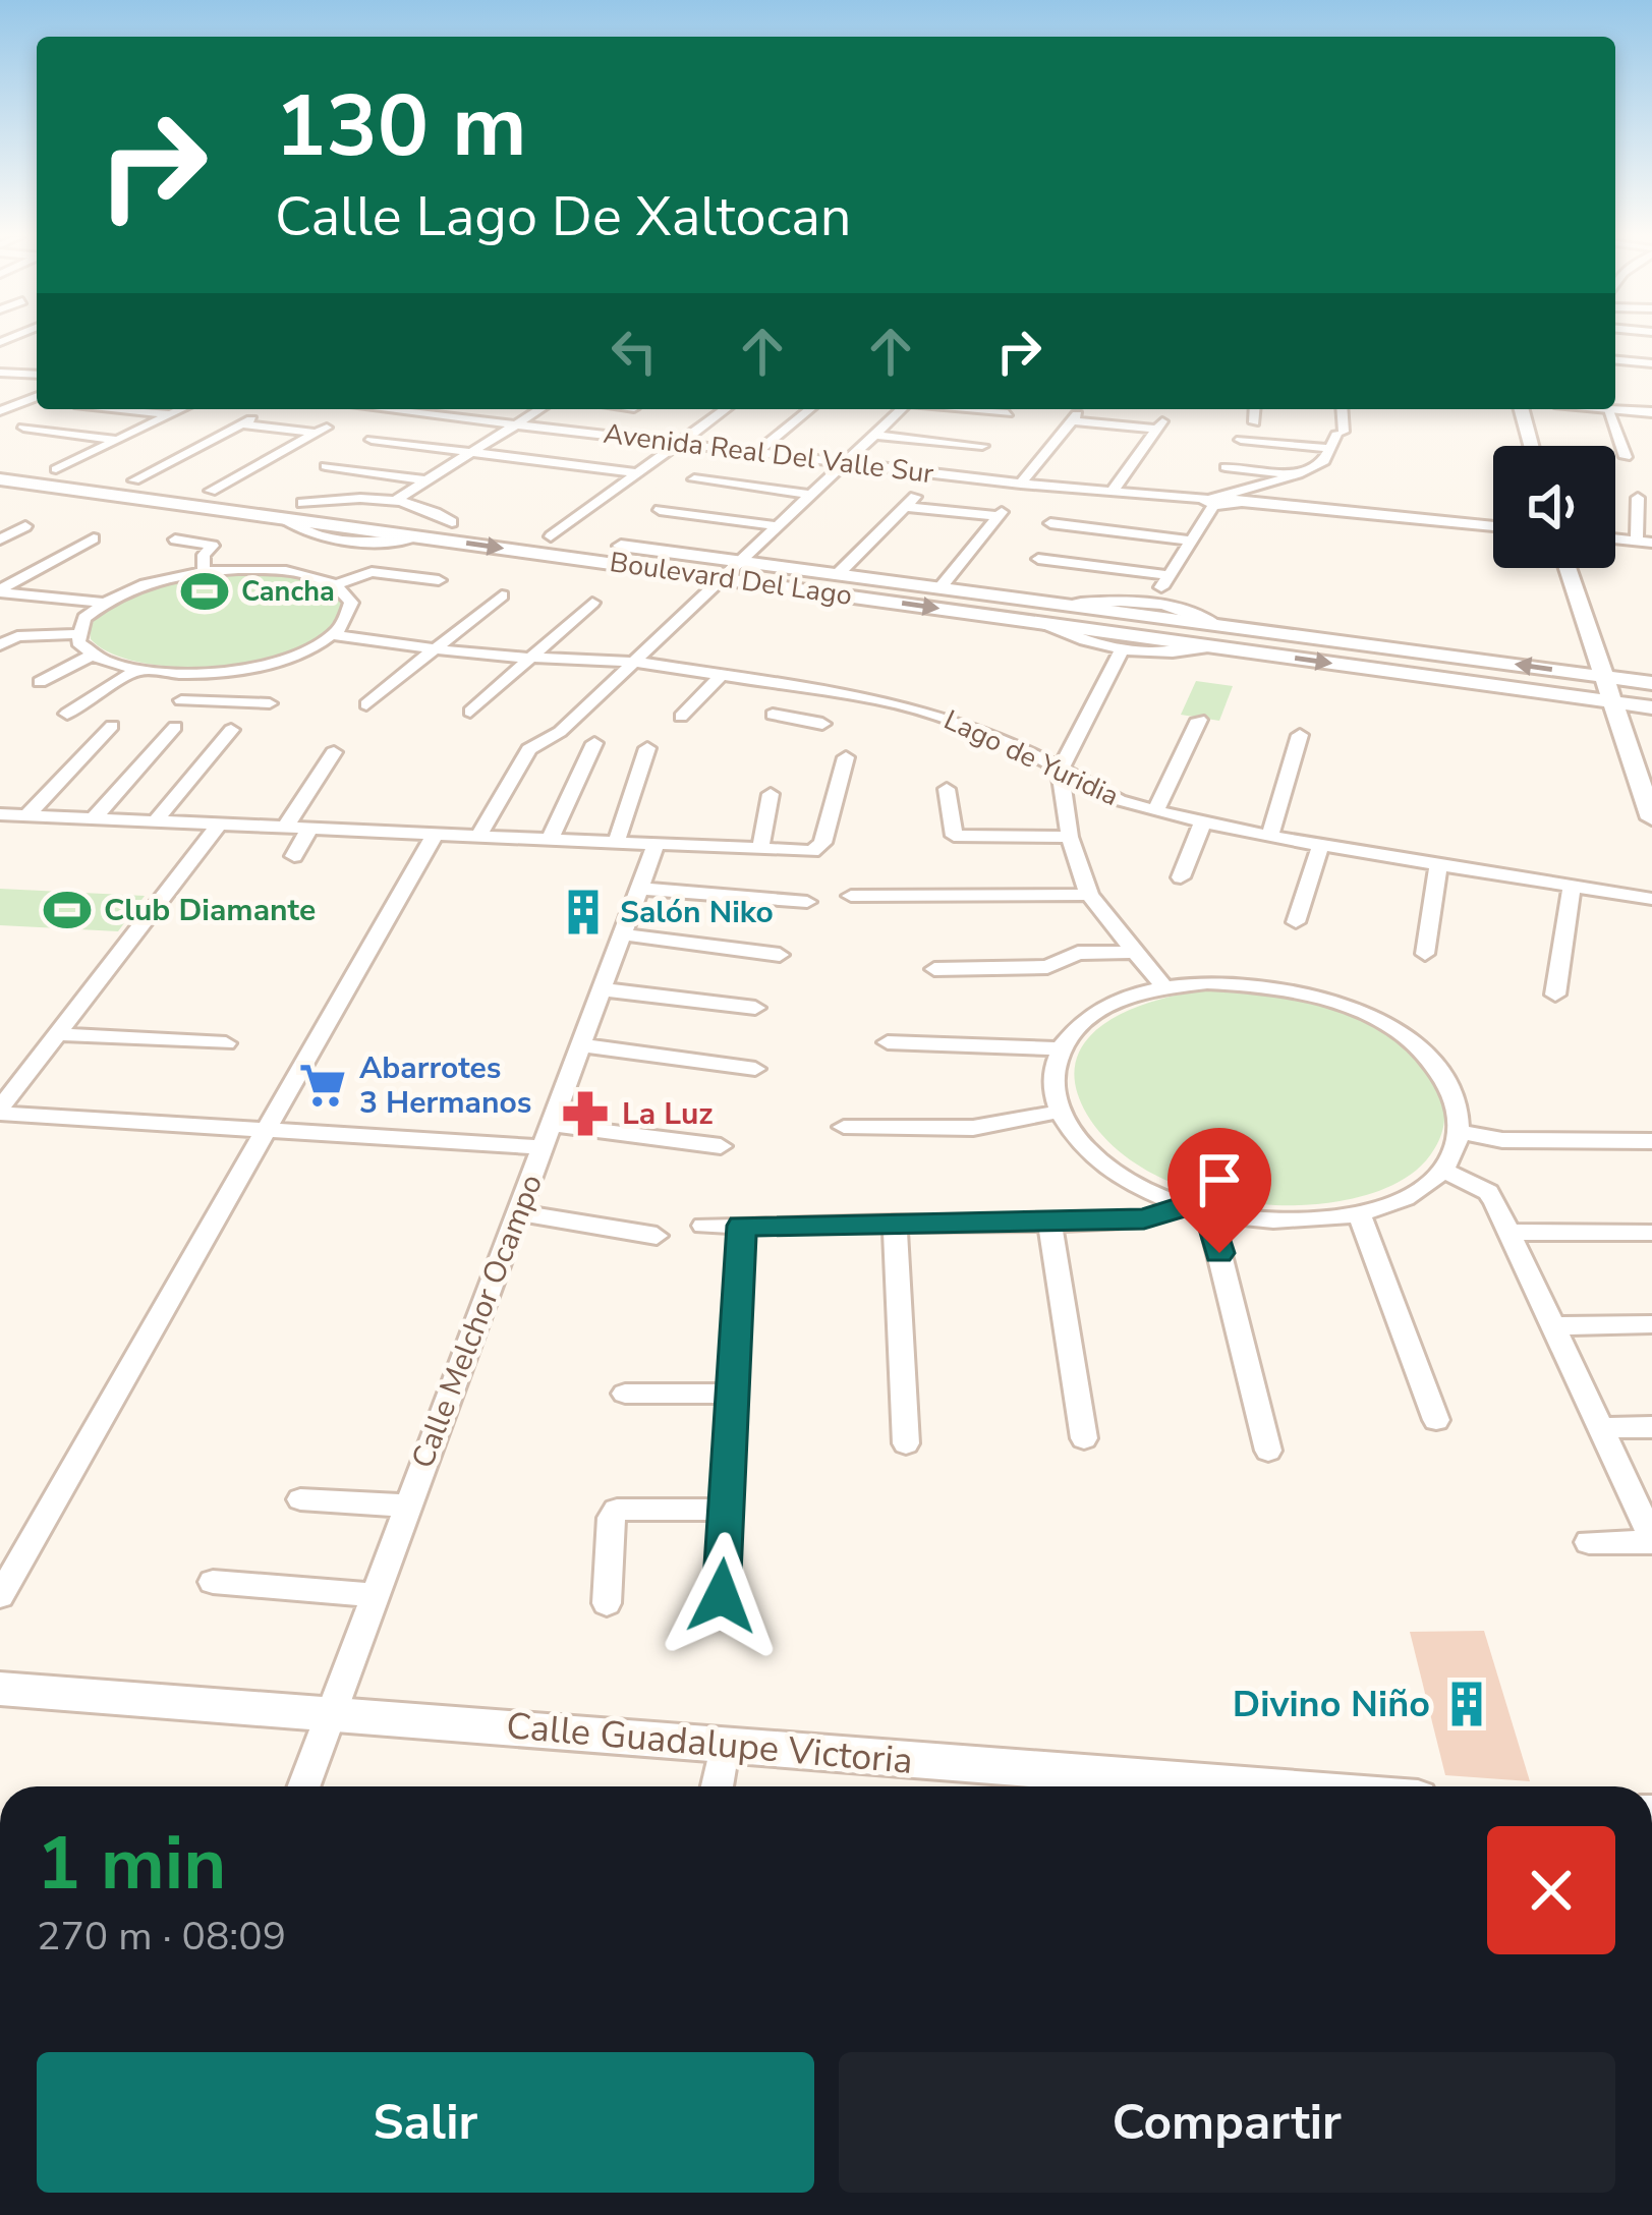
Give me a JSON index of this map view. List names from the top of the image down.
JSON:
{
  "streets": {
    "street": [
      "Avenida Real Del Valle Sur",
      "Boulevard Del Lago",
      "Lago de Yuridia",
      "Calle Melchor Ocampo",
      "Calle Guadalupe Victoria"
    ]
  },
  "crossings": [
    ["Calle Melchor Ocampo", "Calle Guadalupe Victoria"]
  ],
  "places": {
    "sports": ["Cancha", "Club Diamante"],
    "building": ["Salón Niko", "Divino Niño"],
    "supermarket": ["Abarrotes 3 Hermanos"],
    "pharmacy": ["La Luz"]
  },
  "page": {
    "turn": ["130 m", "Calle Lago De Xaltocan"],
    "heading": ["1 min", "270 m · 08:09"],
    "buttons": ["Salir", "Compartir"]
  }
}
